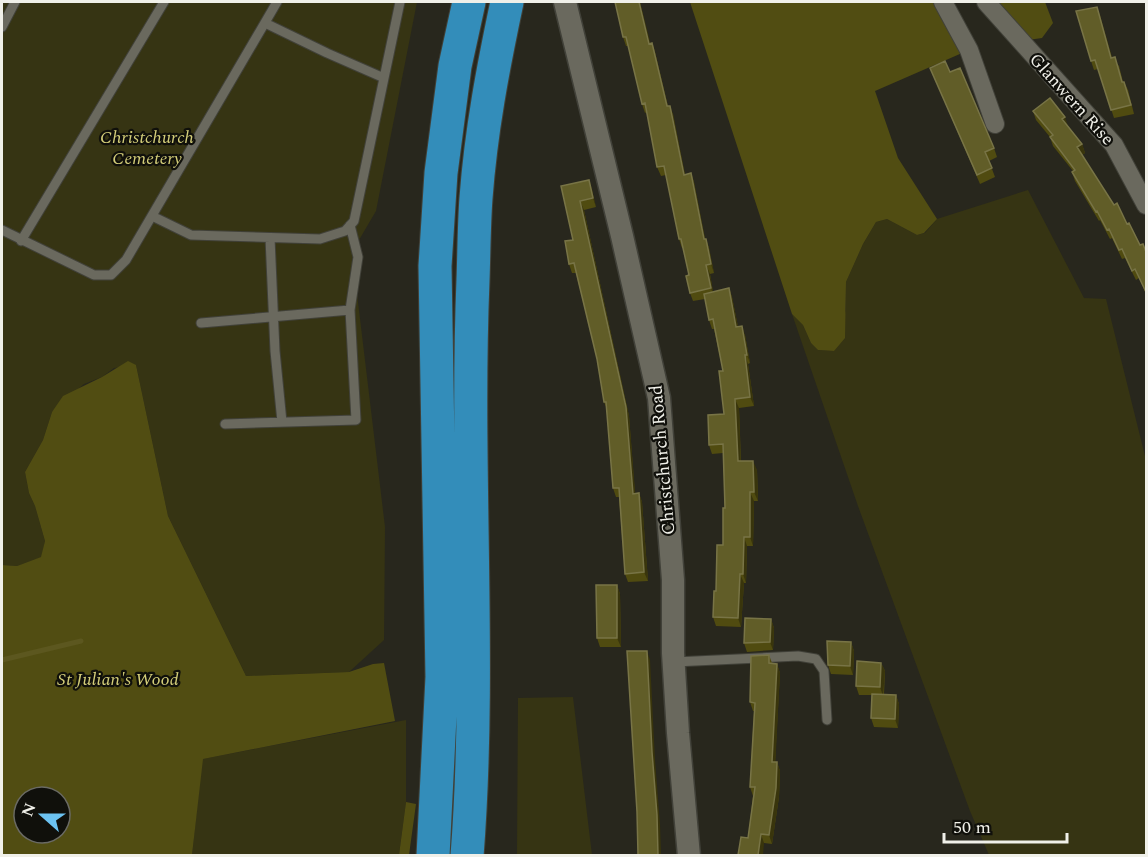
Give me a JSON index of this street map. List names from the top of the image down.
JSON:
{
  "streets": {
    "street": ["Glanwern Rise", "Christchurch Road"]
  },
  "parks": ["Christchurch Cemetery", "St Julian's Wood"],
  "scale_bar": "50 m",
  "north": "left"
}
